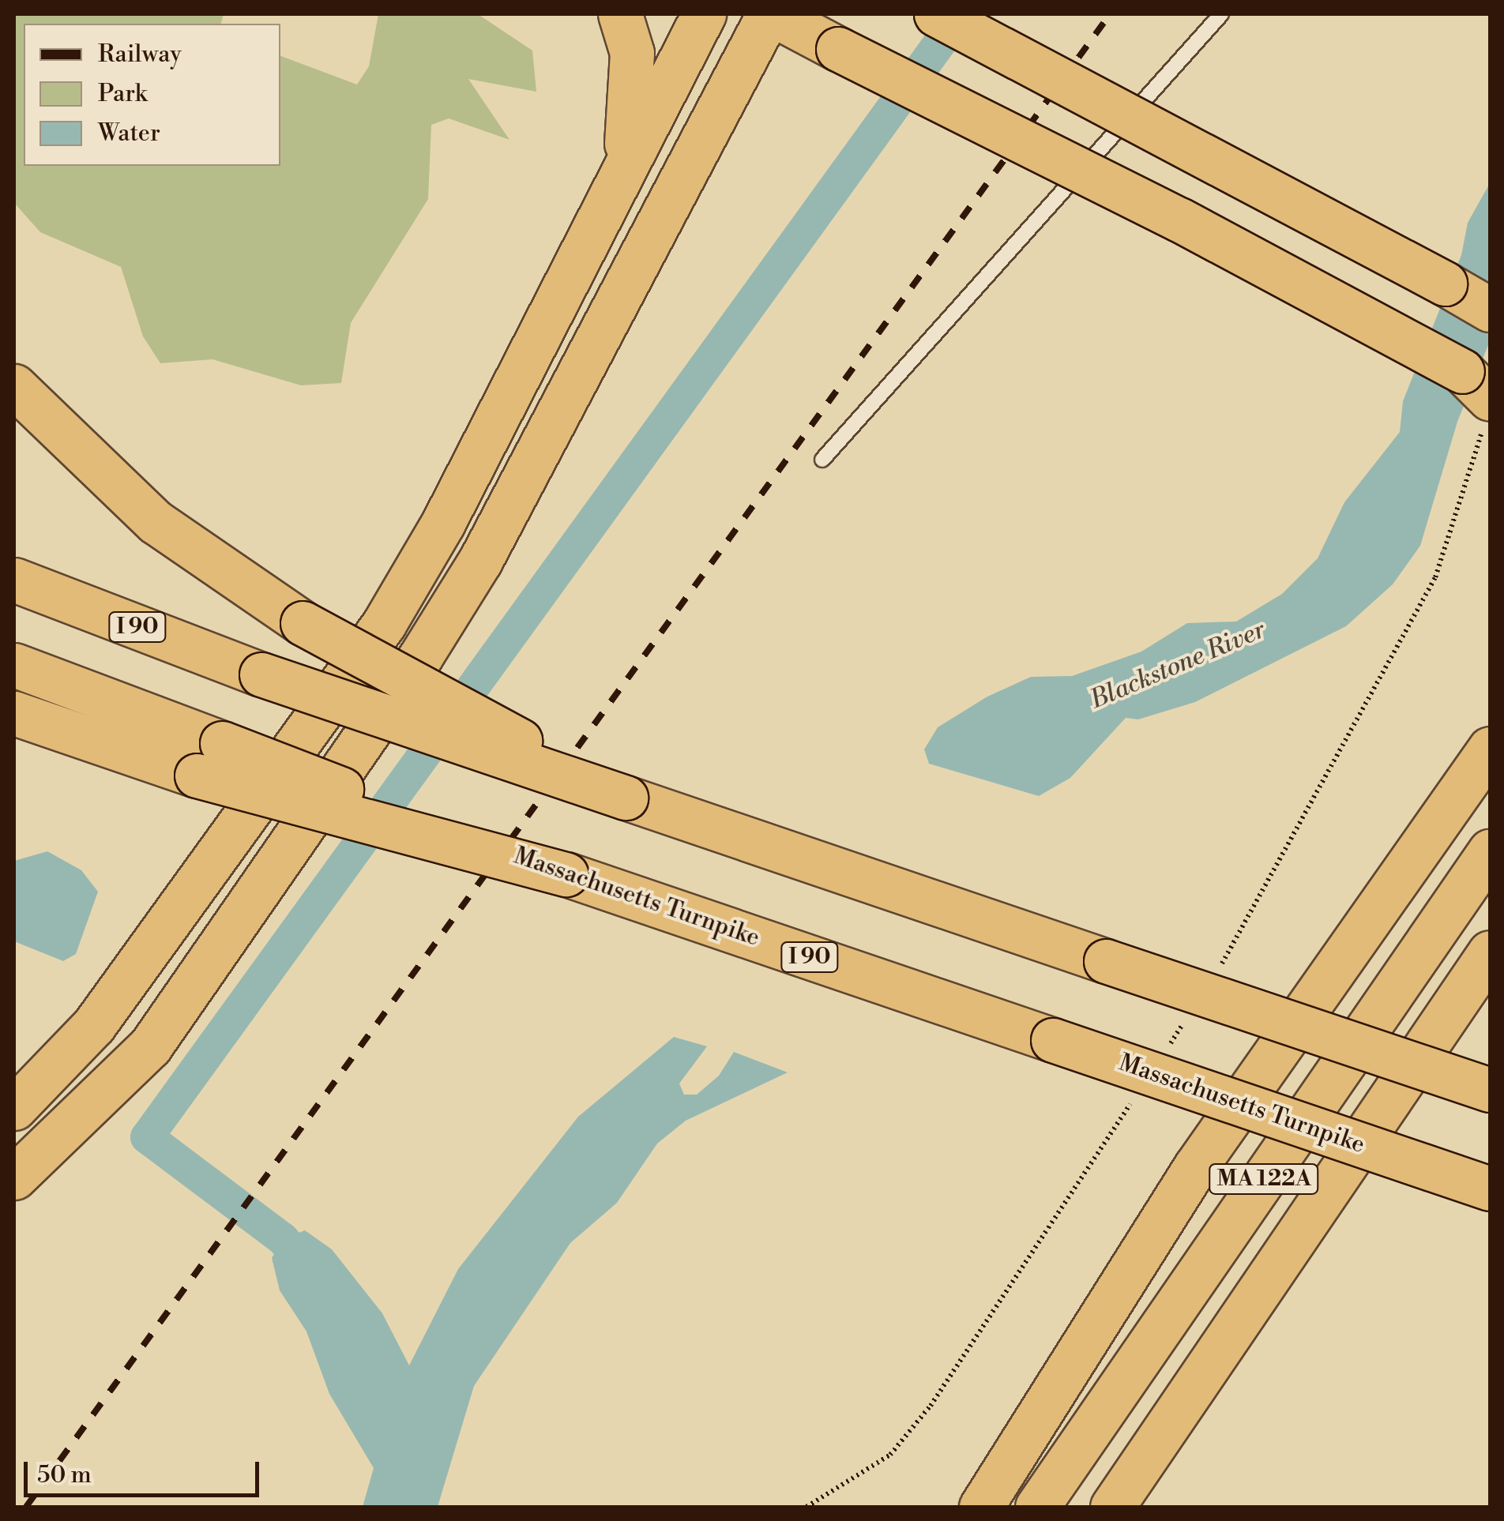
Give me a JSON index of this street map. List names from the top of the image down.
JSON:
{
  "streets": {
    "highway": ["I 90", "Massachusetts Turnpike", "MA 122A"]
  },
  "water": ["Blackstone River"],
  "legend": ["Railway", "Park", "Water"],
  "scale_bar": "50 m"
}
